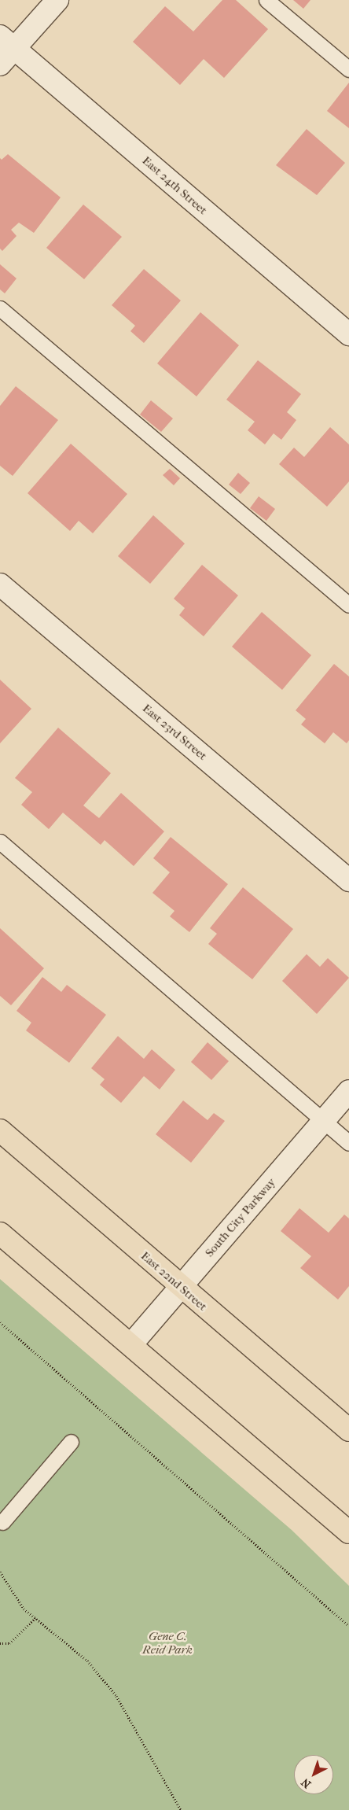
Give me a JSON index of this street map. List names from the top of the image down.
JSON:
{
  "streets": {
    "main road": ["East 22nd Street"],
    "street": ["East 24th Street", "East 23rd Street", "South City Parkway"]
  },
  "crossings": [
    ["South City Parkway", "East 22nd Street"]
  ],
  "parks": ["Gene C. Reid Park"],
  "north": "bottom left"
}
